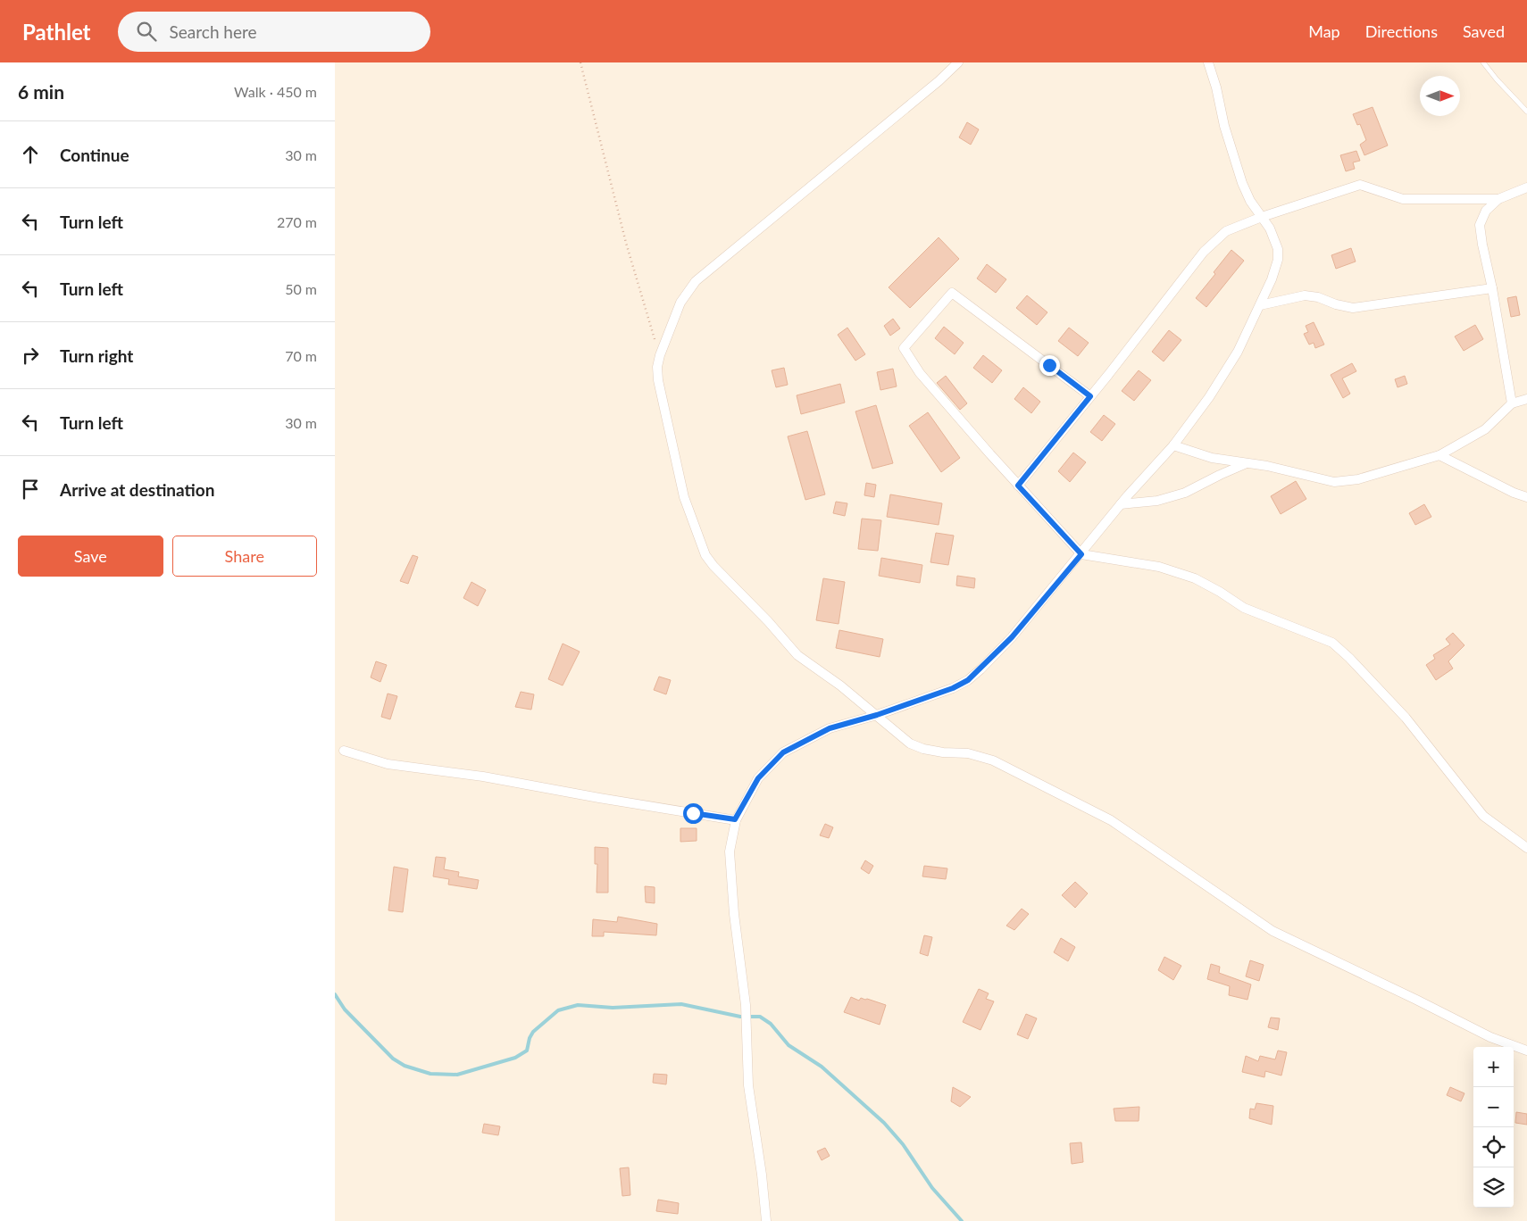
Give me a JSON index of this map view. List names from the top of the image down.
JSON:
{
  "north": "right",
  "page": {
    "header": "Pathlet",
    "search": "Search here",
    "nav": ["Map", "Directions", "Saved"],
    "heading": ["6 min", "Walk · 450 m"],
    "list": [
      ["Continue", "30 m"],
      ["Turn left", "270 m"],
      ["Turn left", "50 m"],
      ["Turn right", "70 m"],
      ["Turn left", "30 m"],
      "Arrive at destination"
    ],
    "buttons": ["Save", "Share"],
    "map_buttons": ["+", "−"]
  }
}
